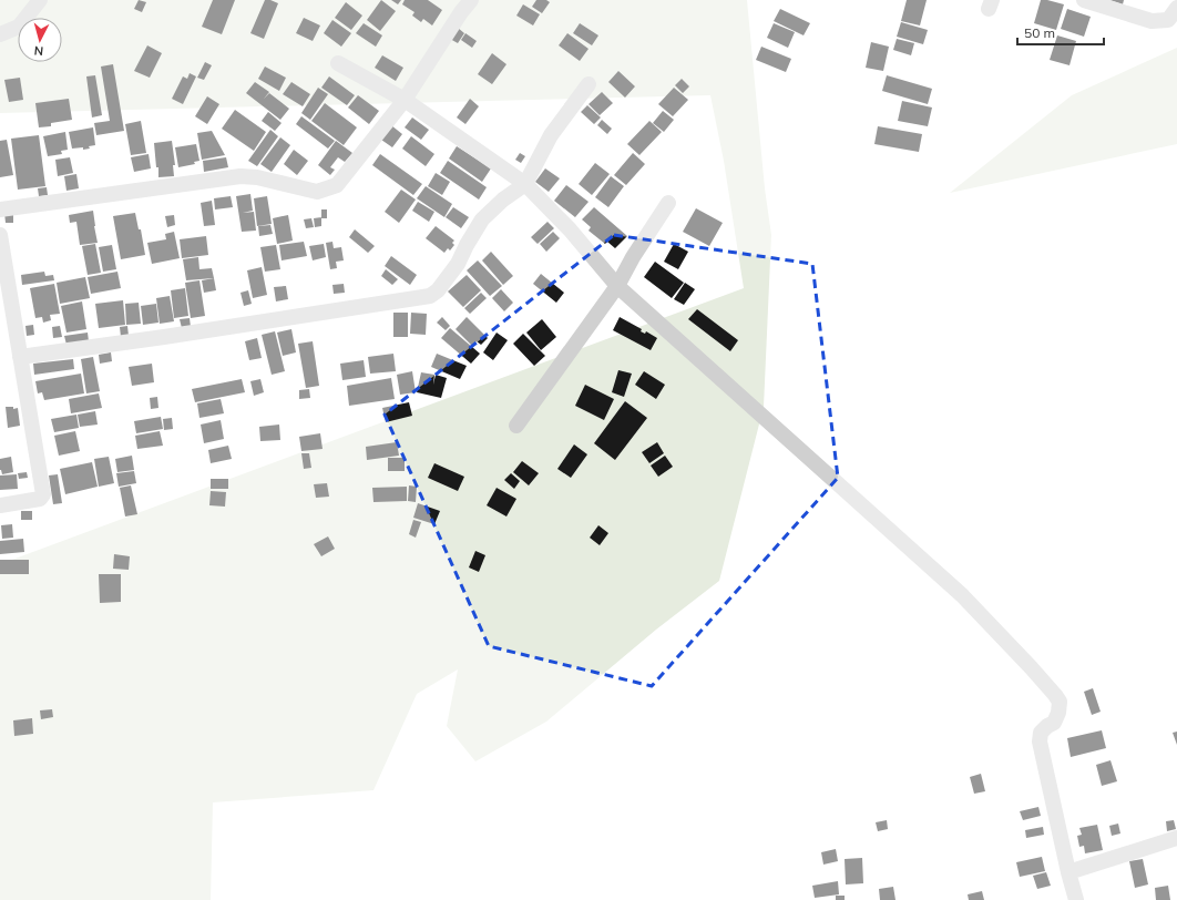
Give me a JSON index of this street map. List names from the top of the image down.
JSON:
{
  "scale_bar": "50 m",
  "north": "bottom"
}
